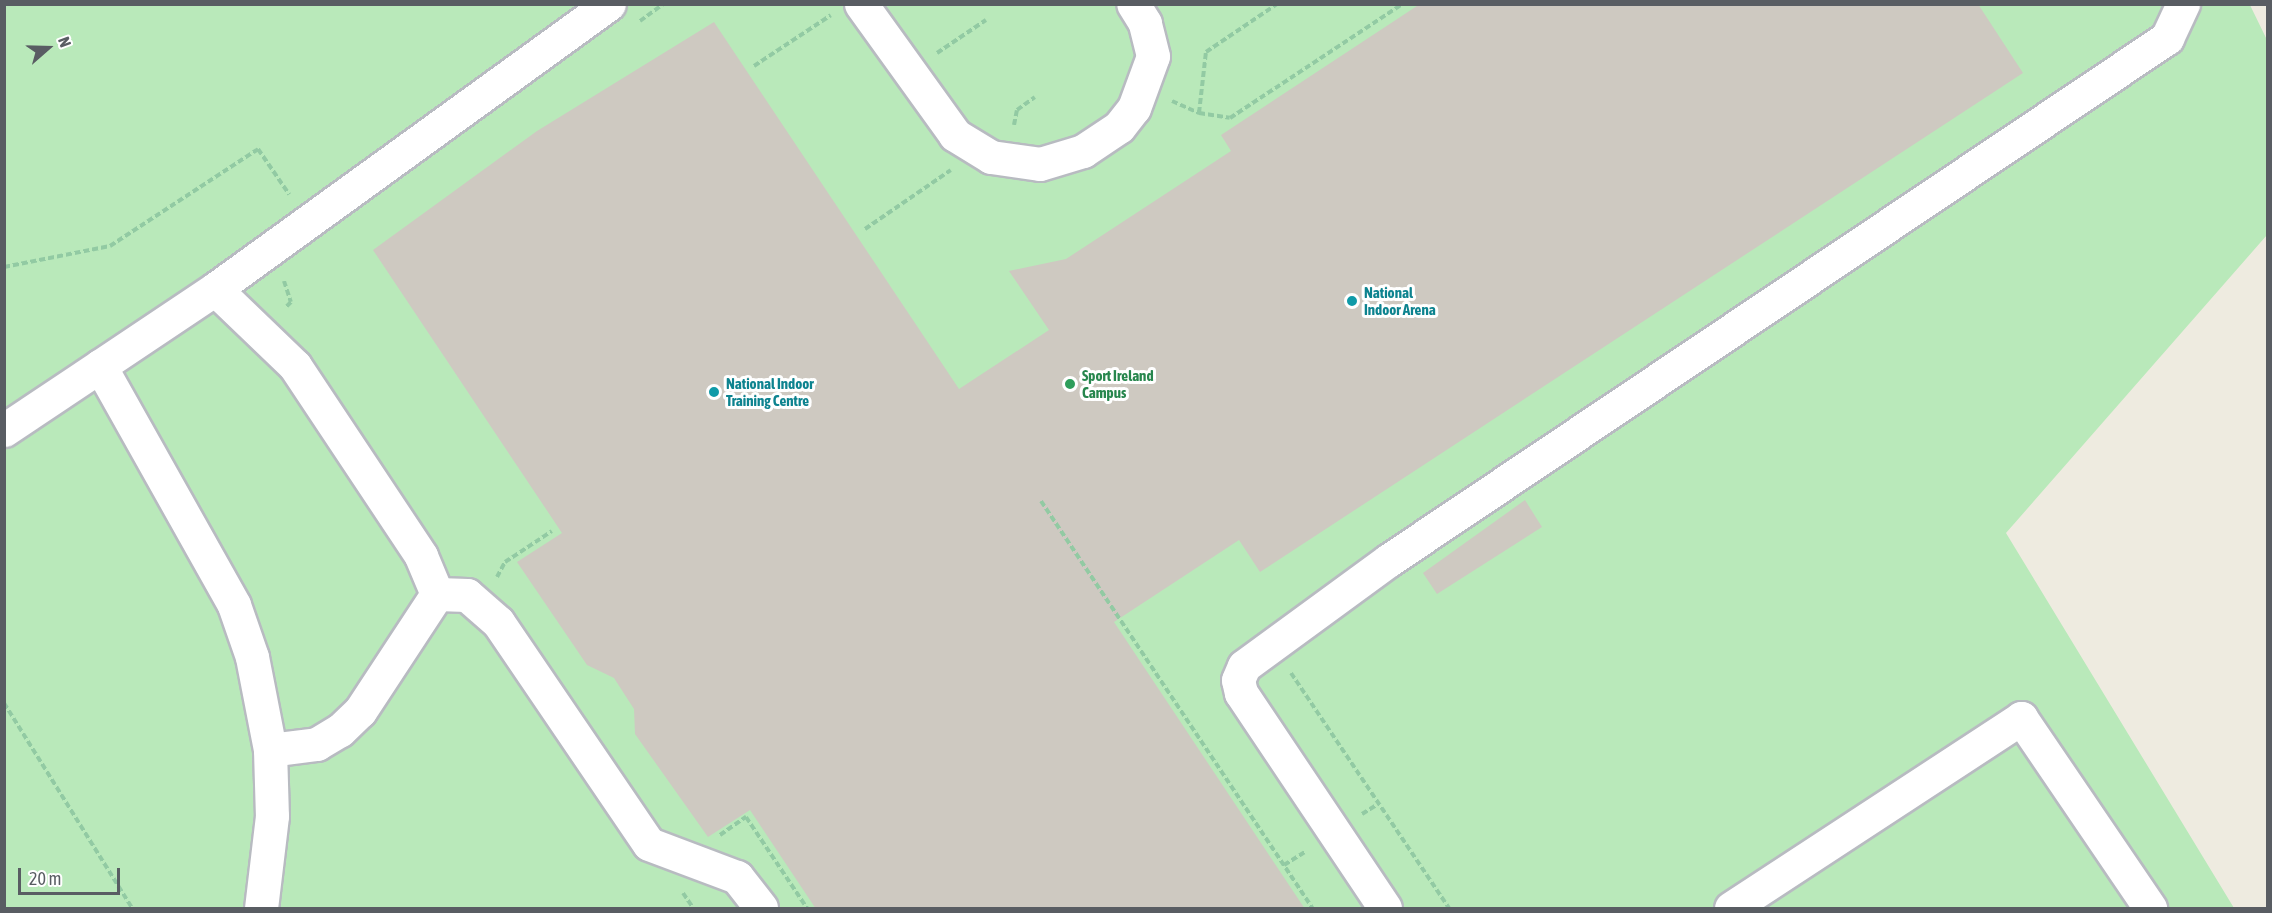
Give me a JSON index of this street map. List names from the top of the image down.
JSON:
{
  "places": ["National Indoor Arena", "Sport Ireland Campus", "National Indoor Training Centre"],
  "scale_bar": "20 m",
  "north": "right"
}
